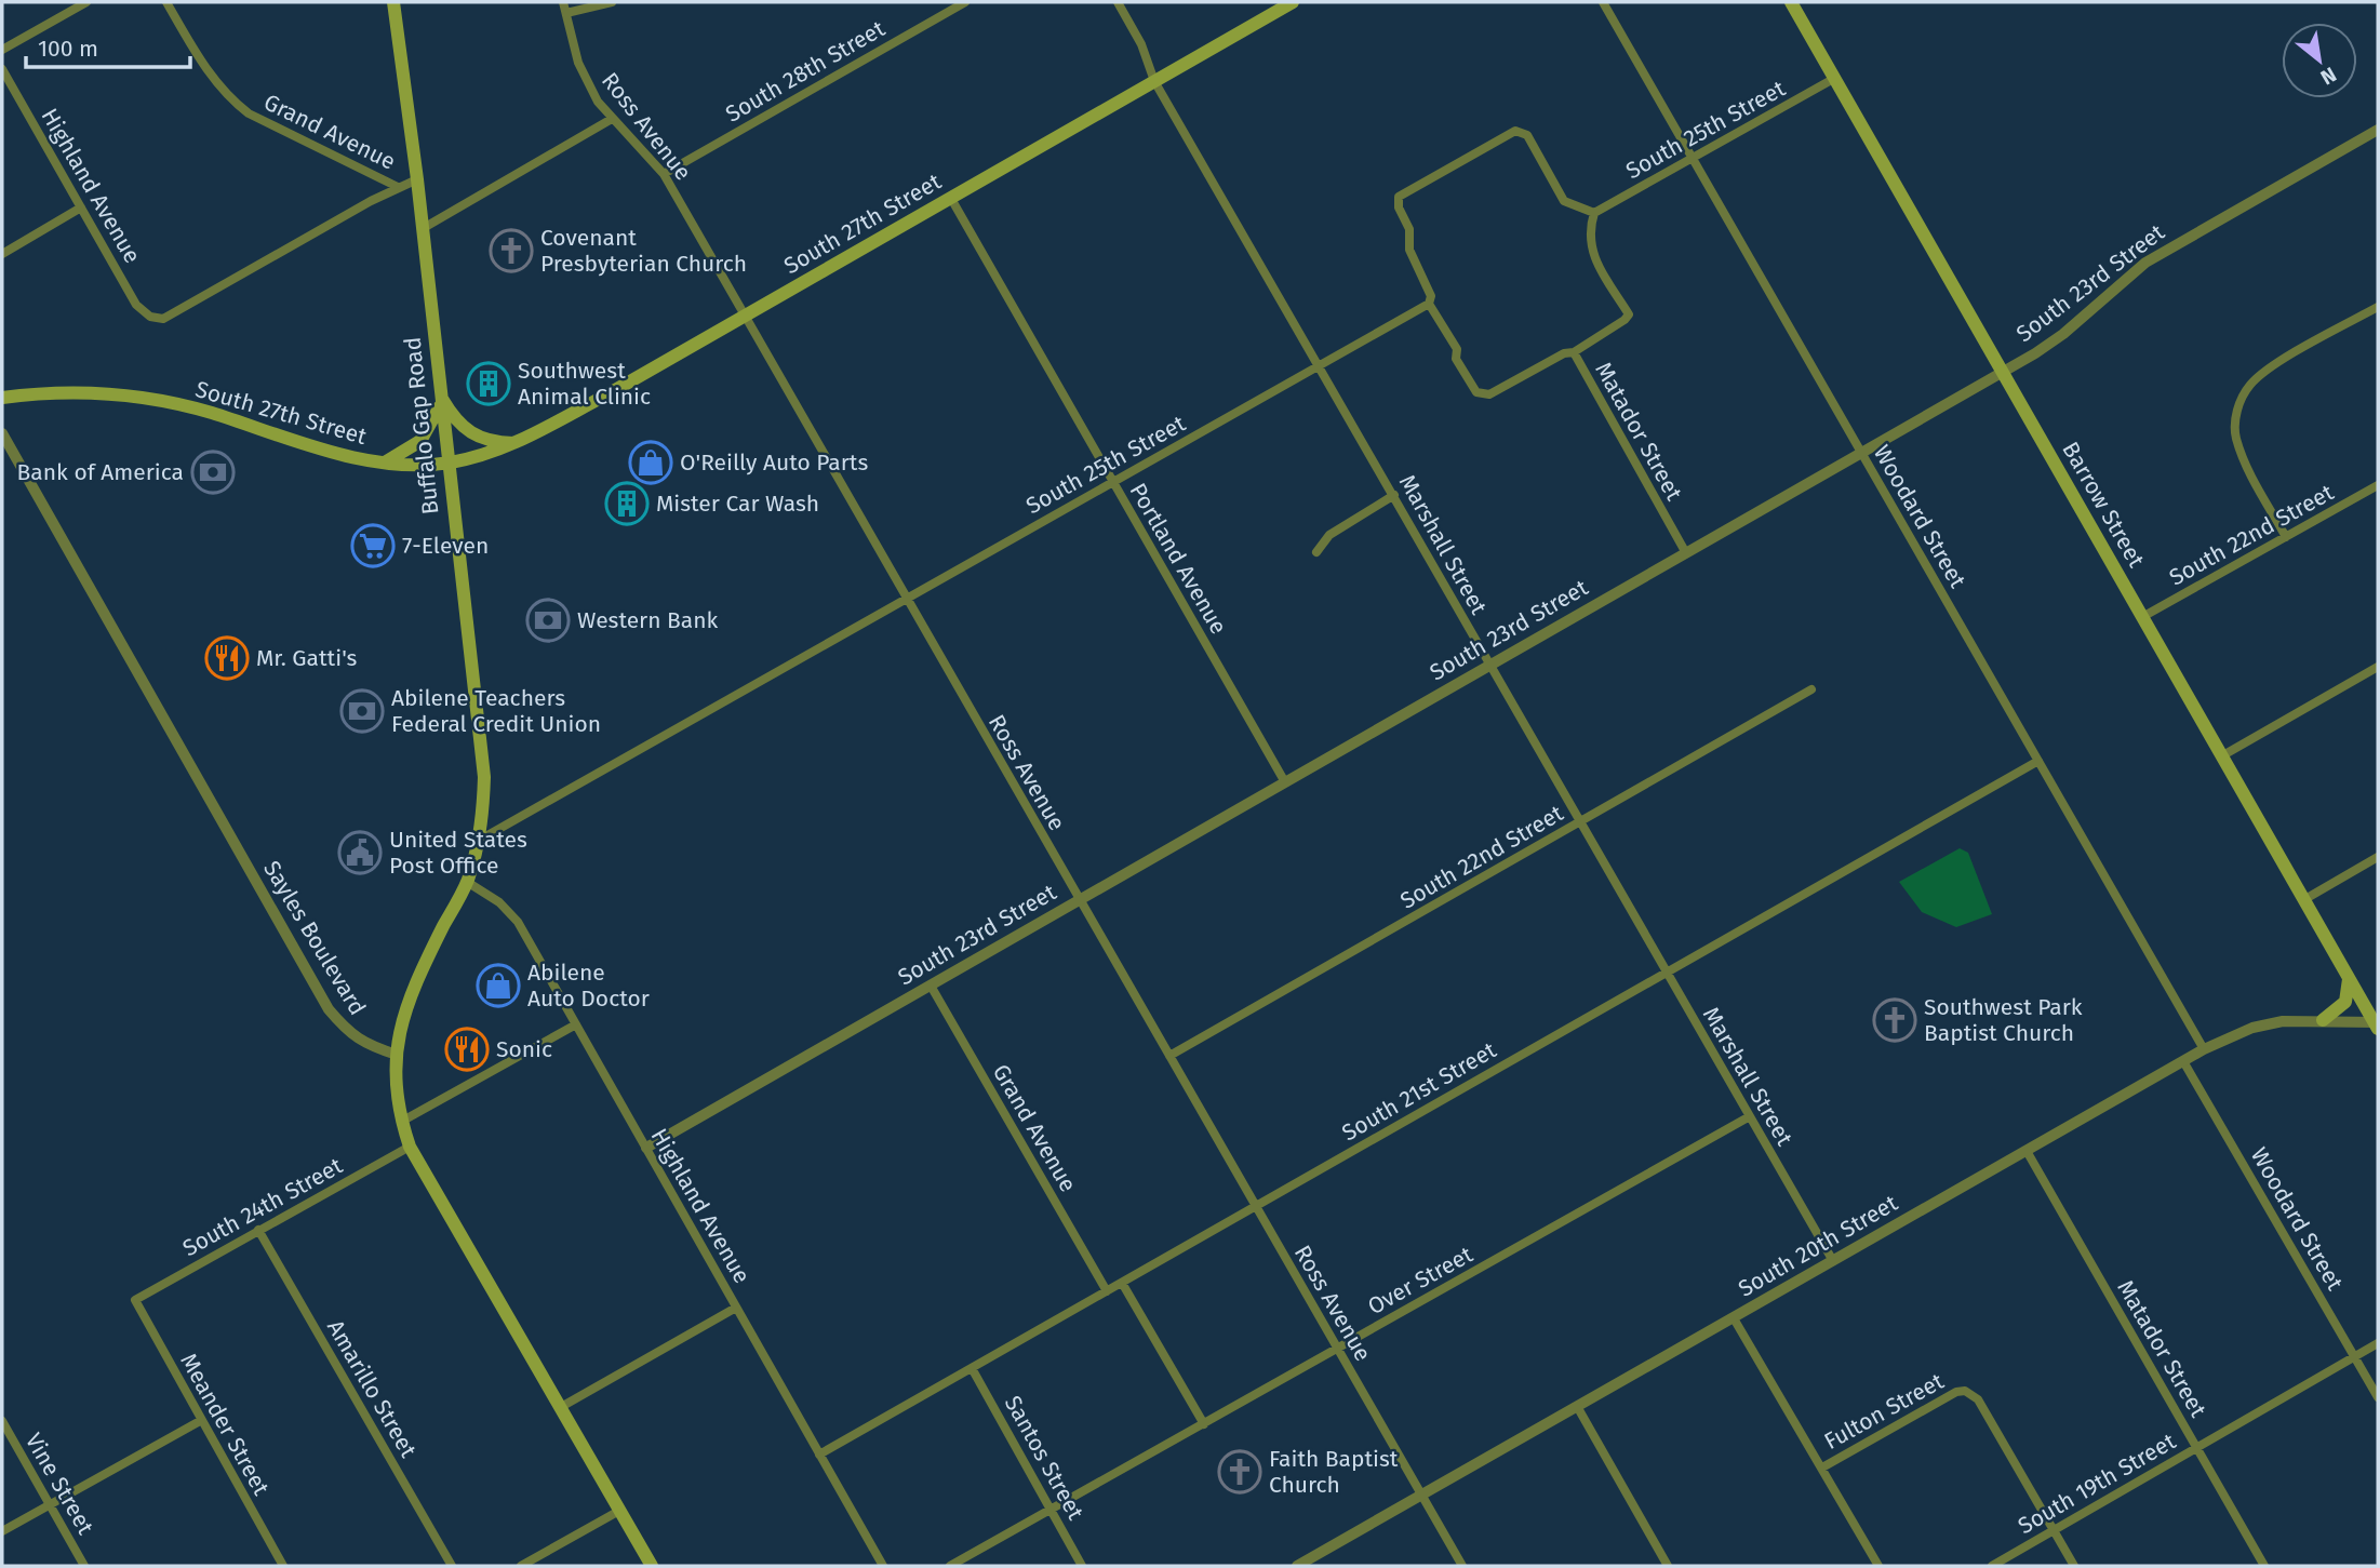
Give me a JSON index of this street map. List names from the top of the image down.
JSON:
{
  "streets": {
    "main road": ["South 27th Street", "Buffalo Gap Road", "Barrow Street"],
    "street": [
      "South 28th Street",
      "Ross Avenue",
      "South 25th Street",
      "Grand Avenue",
      "Highland Avenue",
      "South 23rd Street",
      "Matador Street",
      "Woodard Street",
      "South 22nd Street",
      "Marshall Street",
      "Portland Avenue",
      "Sayles Boulevard",
      "South 21st Street",
      "South 24th Street",
      "South 20th Street",
      "Over Street",
      "Amarillo Street",
      "Fulton Street",
      "Meander Street",
      "Santos Street",
      "Vine Street",
      "South 19th Street"
    ]
  },
  "crossings": [
    ["South 28th Street", "Ross Avenue"],
    ["Ross Avenue", "South 25th Street"],
    ["Ross Avenue", "South 27th Street"],
    ["Ross Avenue", "South 23rd Street"],
    ["Ross Avenue", "South 22nd Street"],
    ["Ross Avenue", "South 21st Street"],
    ["Ross Avenue", "South 20th Street"],
    ["Ross Avenue", "Over Street"],
    ["South 25th Street", "Buffalo Gap Road"],
    ["South 25th Street", "Matador Street"],
    ["South 25th Street", "Barrow Street"],
    ["South 25th Street", "Woodard Street"],
    ["South 25th Street", "Marshall Street"],
    ["South 25th Street", "Portland Avenue"],
    ["Grand Avenue", "Highland Avenue"],
    ["Grand Avenue", "South 23rd Street"],
    ["Grand Avenue", "South 21st Street"],
    ["Highland Avenue", "South 23rd Street"],
    ["Highland Avenue", "Buffalo Gap Road"],
    ["Highland Avenue", "South 21st Street"],
    ["South 27th Street", "Buffalo Gap Road"],
    ["South 27th Street", "Marshall Street"],
    ["South 27th Street", "Portland Avenue"],
    ["South 23rd Street", "Matador Street"],
    ["South 23rd Street", "Barrow Street"],
    ["South 23rd Street", "Woodard Street"],
    ["South 23rd Street", "Marshall Street"],
    ["South 23rd Street", "Portland Avenue"],
    ["Buffalo Gap Road", "Sayles Boulevard"],
    ["Matador Street", "South 20th Street"],
    ["Matador Street", "South 19th Street"],
    ["Barrow Street", "South 22nd Street"],
    ["Barrow Street", "South 20th Street"],
    ["Woodard Street", "South 21st Street"],
    ["Woodard Street", "South 20th Street"],
    ["Woodard Street", "South 19th Street"],
    ["South 22nd Street", "Marshall Street"],
    ["Marshall Street", "South 21st Street"],
    ["Marshall Street", "South 20th Street"],
    ["Marshall Street", "Over Street"],
    ["South 21st Street", "Santos Street"],
    ["South 24th Street", "Amarillo Street"],
    ["South 24th Street", "Meander Street"],
    ["Over Street", "Santos Street"],
    ["Fulton Street", "South 19th Street"]
  ],
  "places": {
    "church": ["Covenant Presbyterian Church", "Southwest Park Baptist Church", "Faith Baptist Church"],
    "building": ["Southwest Animal Clinic", "Mister Car Wash"],
    "shop": ["O'Reilly Auto Parts", "Abilene Auto Doctor"],
    "bank": ["Bank of America", "Western Bank", "Abilene Teachers Federal Credit Union"],
    "supermarket": ["7-Eleven"],
    "restaurant": ["Mr. Gatti's", "Sonic"],
    "public building": ["United States Post Office"]
  },
  "scale_bar": "100 m",
  "north": "bottom right"
}
